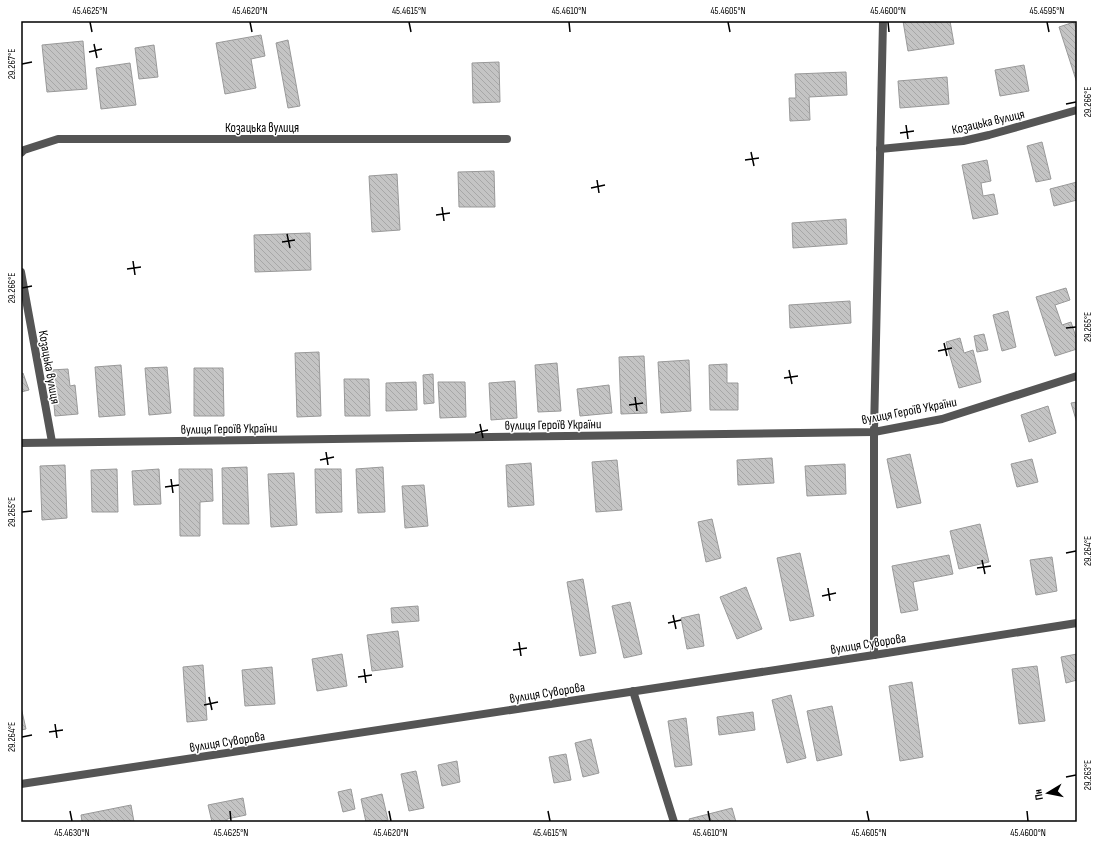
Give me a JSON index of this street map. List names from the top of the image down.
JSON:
{
  "streets": {
    "street": ["Козацька вулиця", "вулиця Героїв України", "вулиця Суворова"]
  },
  "crossings": [
    ["Козацька вулиця", "вулиця Героїв України"]
  ],
  "north": "left",
  "coordinates": [
    "45.4625°N",
    "45.4620°N",
    "45.4615°N",
    "45.4610°N",
    "45.4605°N",
    "45.4600°N",
    "45.4595°N",
    "29.267°E",
    "29.266°E",
    "29.265°E",
    "29.264°E",
    "29.263°E",
    "45.4630°N"
  ]
}
